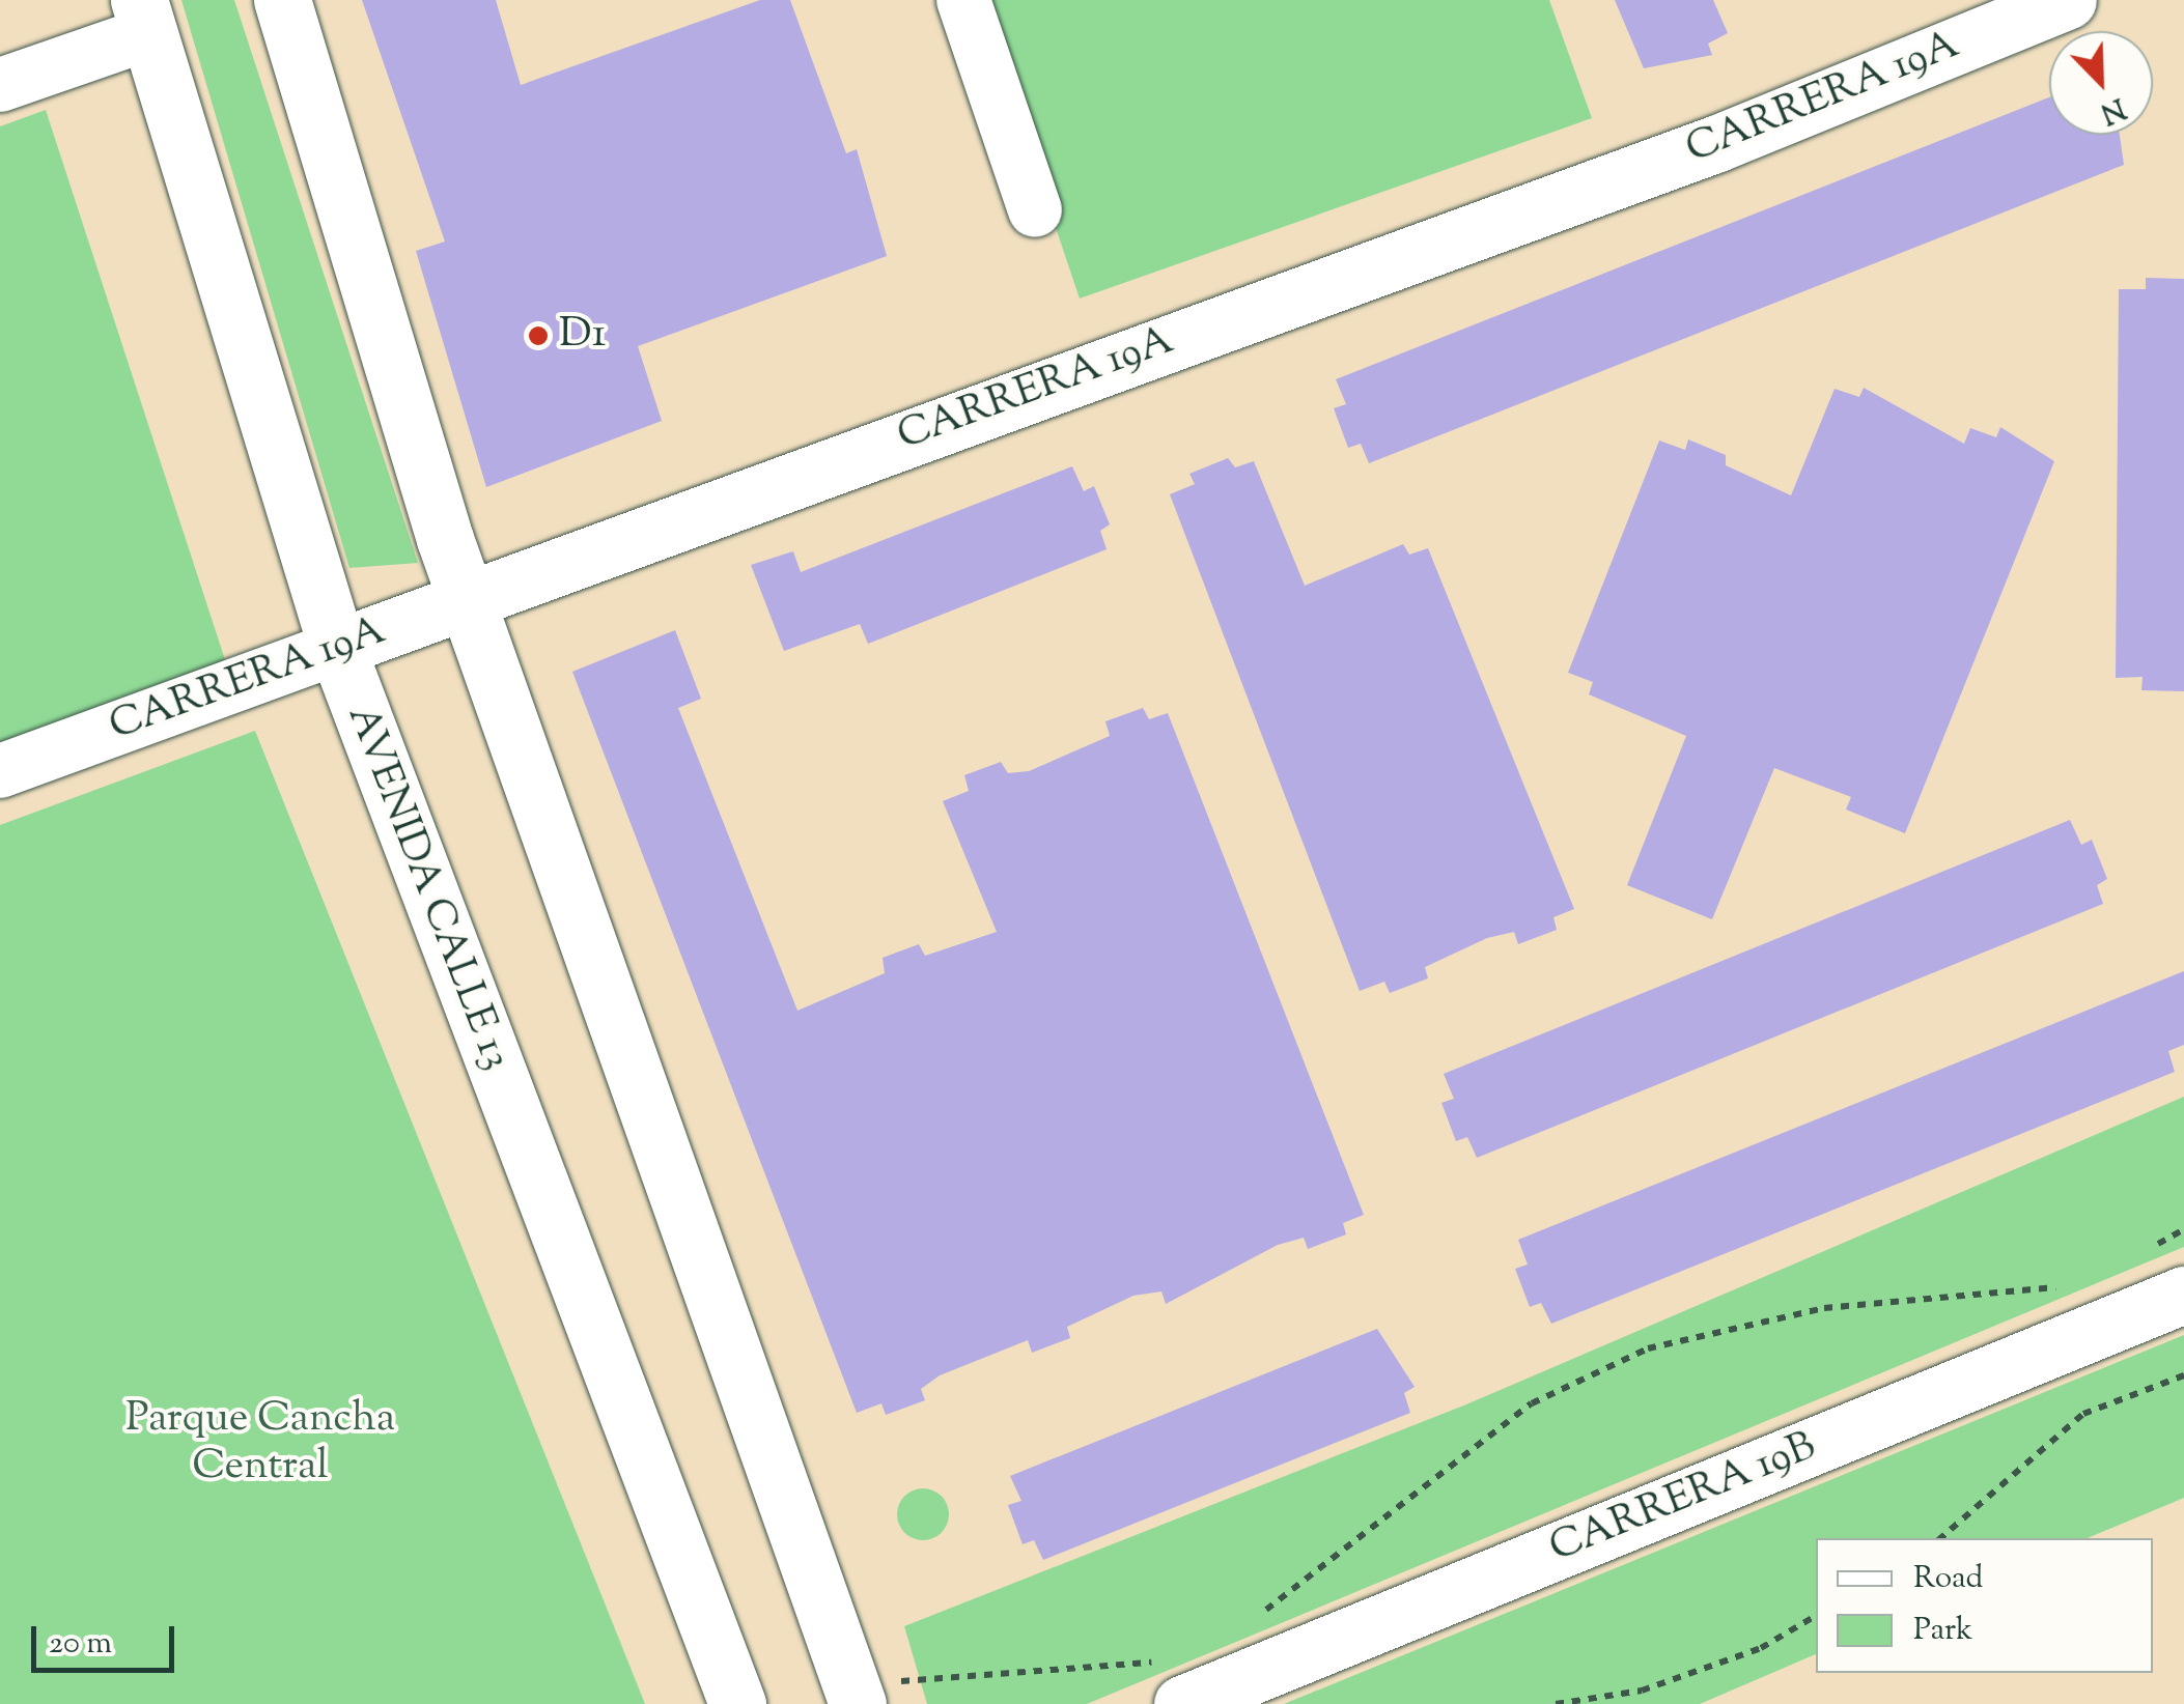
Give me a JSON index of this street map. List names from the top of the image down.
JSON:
{
  "streets": {
    "street": ["CARRERA 19A", "AVENIDA CALLE 13", "CARRERA 19B"]
  },
  "crossings": [
    ["CARRERA 19A", "AVENIDA CALLE 13"]
  ],
  "parks": ["Parque Cancha Central"],
  "places": ["D1"],
  "legend": ["Road", "Park"],
  "scale_bar": "20 m",
  "north": "bottom right"
}
